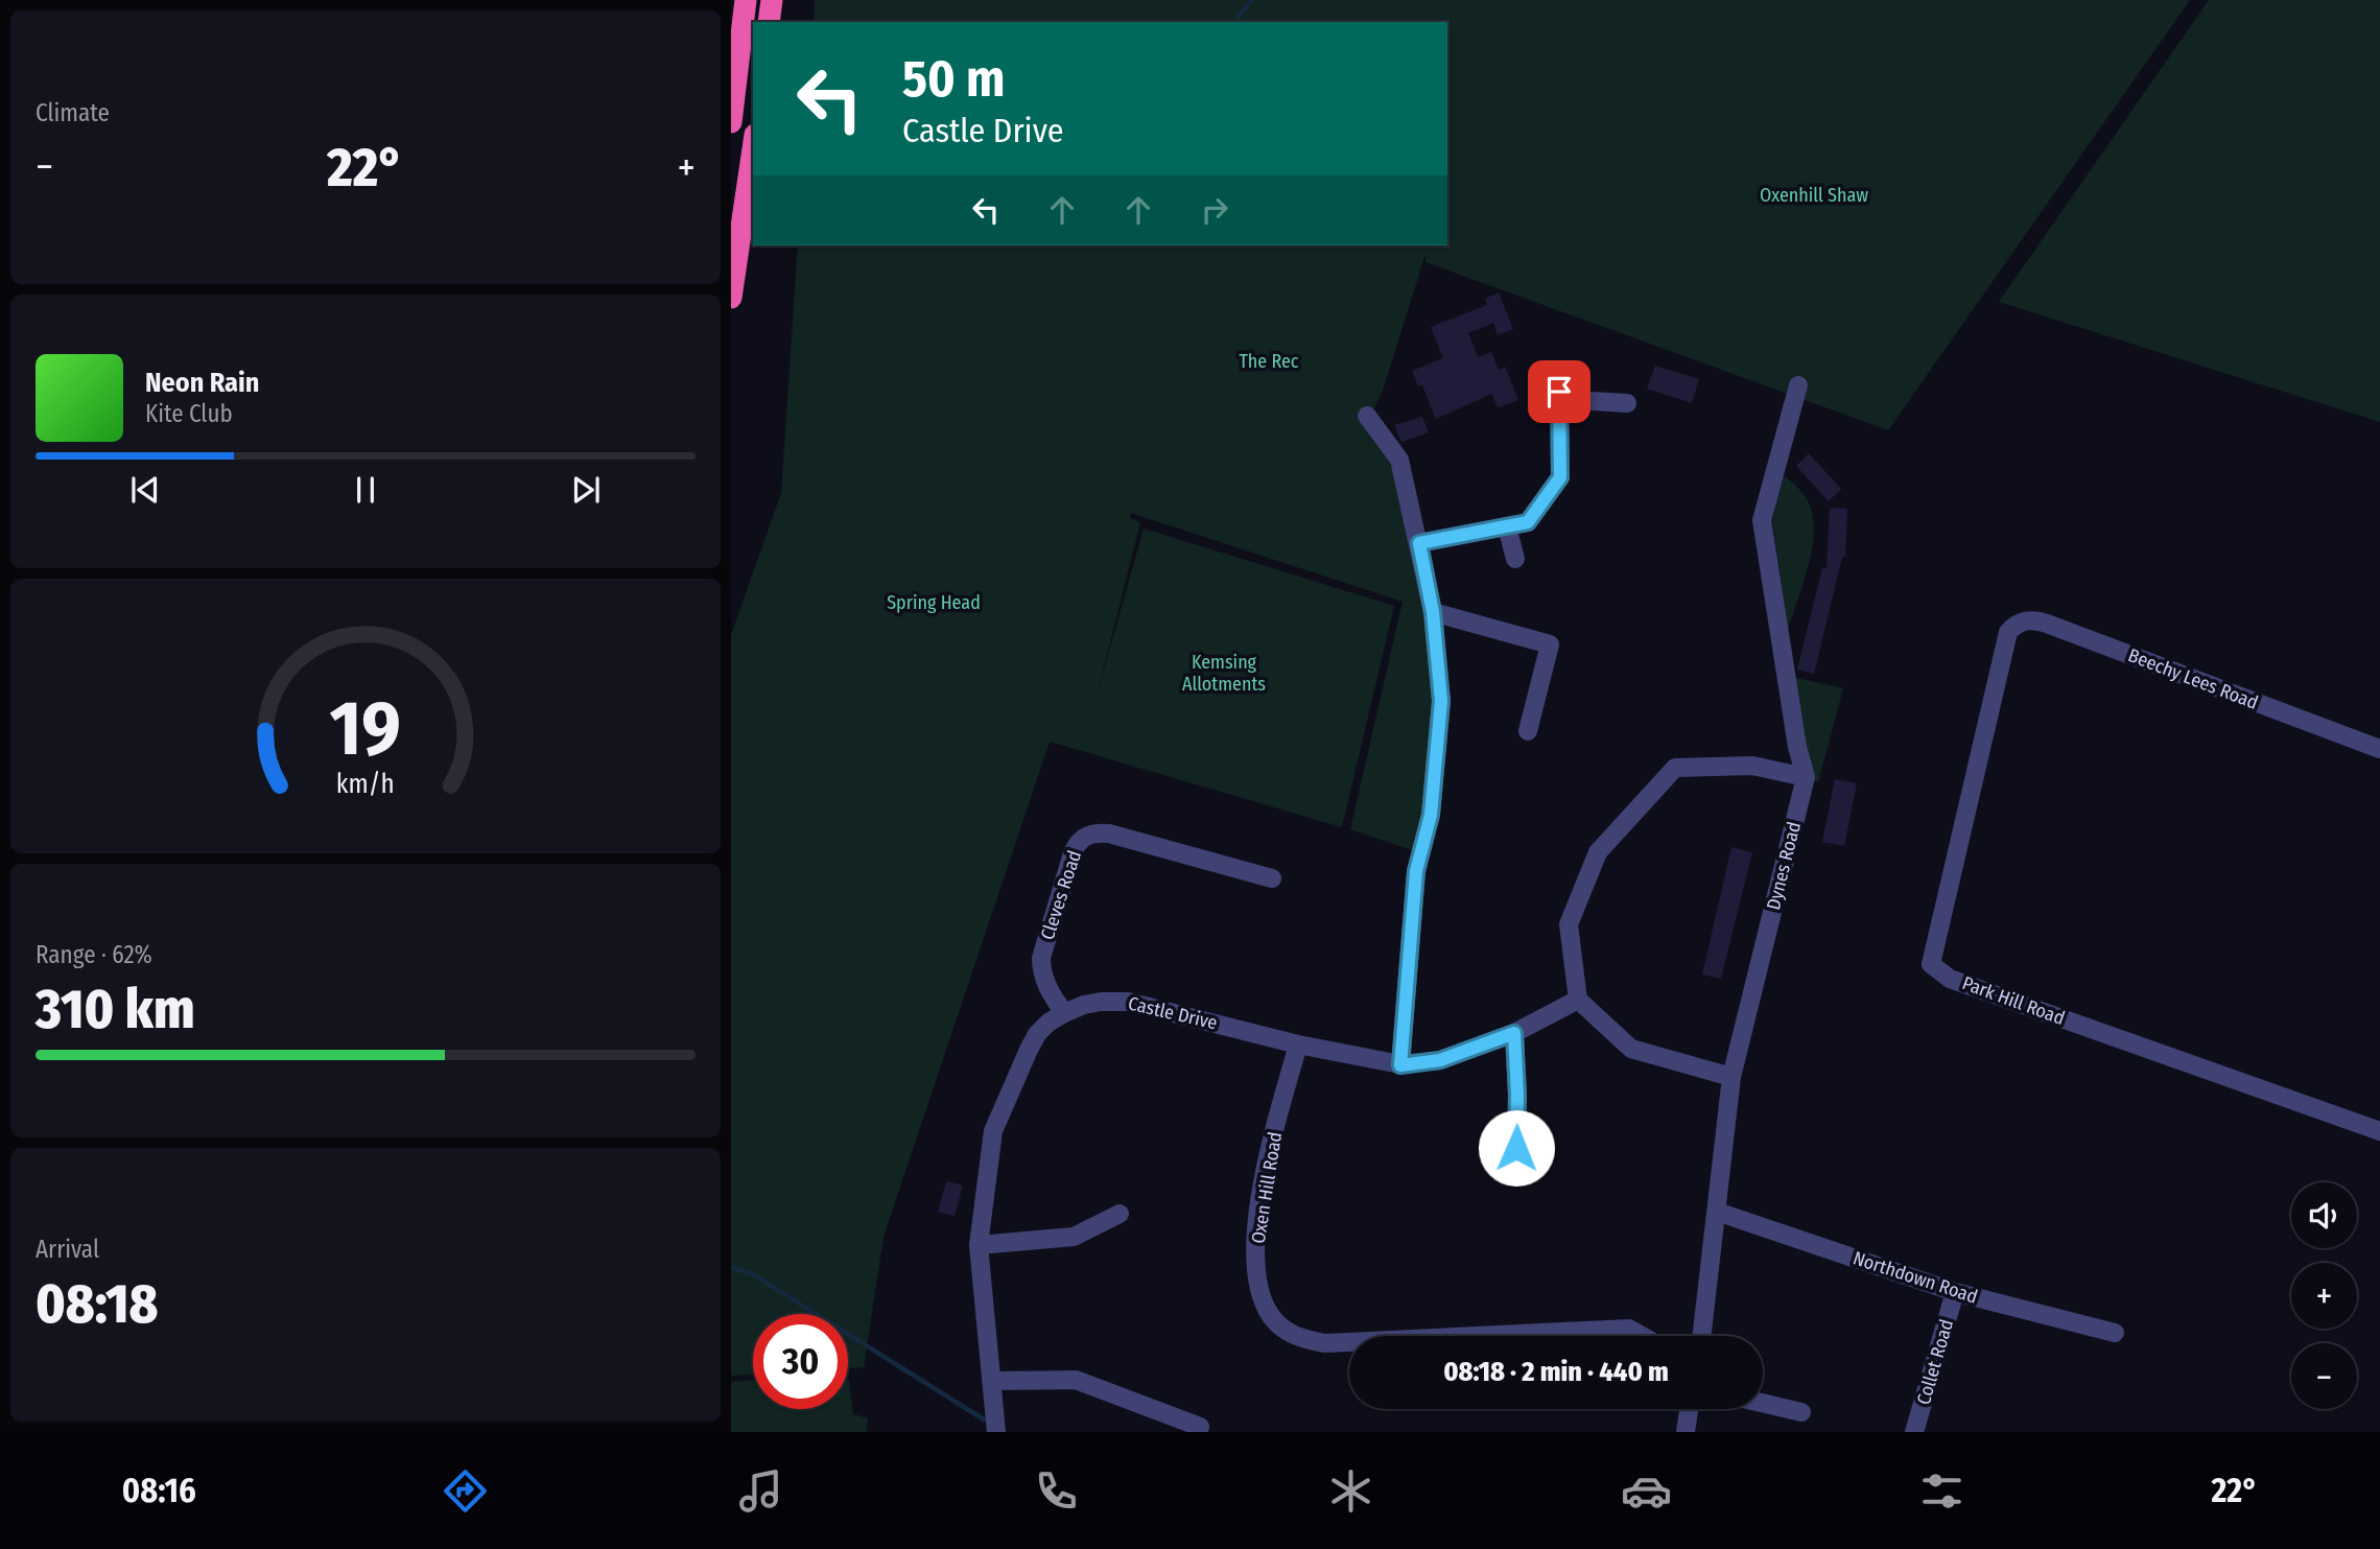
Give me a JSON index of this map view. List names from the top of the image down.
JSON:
{
  "streets": {
    "street": [
      "Beechy Lees Road",
      "Dynes Road",
      "Cleves Road",
      "Park Hill Road",
      "Castle Drive",
      "Oxen Hill Road",
      "Northdown Road",
      "Collet Road"
    ]
  },
  "crossings": [
    ["Beechy Lees Road", "Park Hill Road"],
    ["Dynes Road", "Northdown Road"],
    ["Cleves Road", "Castle Drive"],
    ["Castle Drive", "Oxen Hill Road"],
    ["Northdown Road", "Collet Road"]
  ],
  "parks": [
    "Oxenhill Shaw",
    "The Rec",
    "Spring Head",
    "Kemsing Allotments"
  ],
  "page": {
    "tile": [
      "Climate",
      ["Range · 62%", "310 km"],
      ["Arrival", "08:18"]
    ],
    "turn": ["50 m", "Castle Drive"],
    "heat": ["−", "22°", "+"],
    "song": ["Neon Rain", "Kite Club"],
    "map_buttons": ["+", "−"],
    "limit": "30",
    "trip": "08:18 · 2 min · 440 m",
    "tabs": ["08:16", "22°"],
    "gauge": ["19", "km/h"]
  }
}
